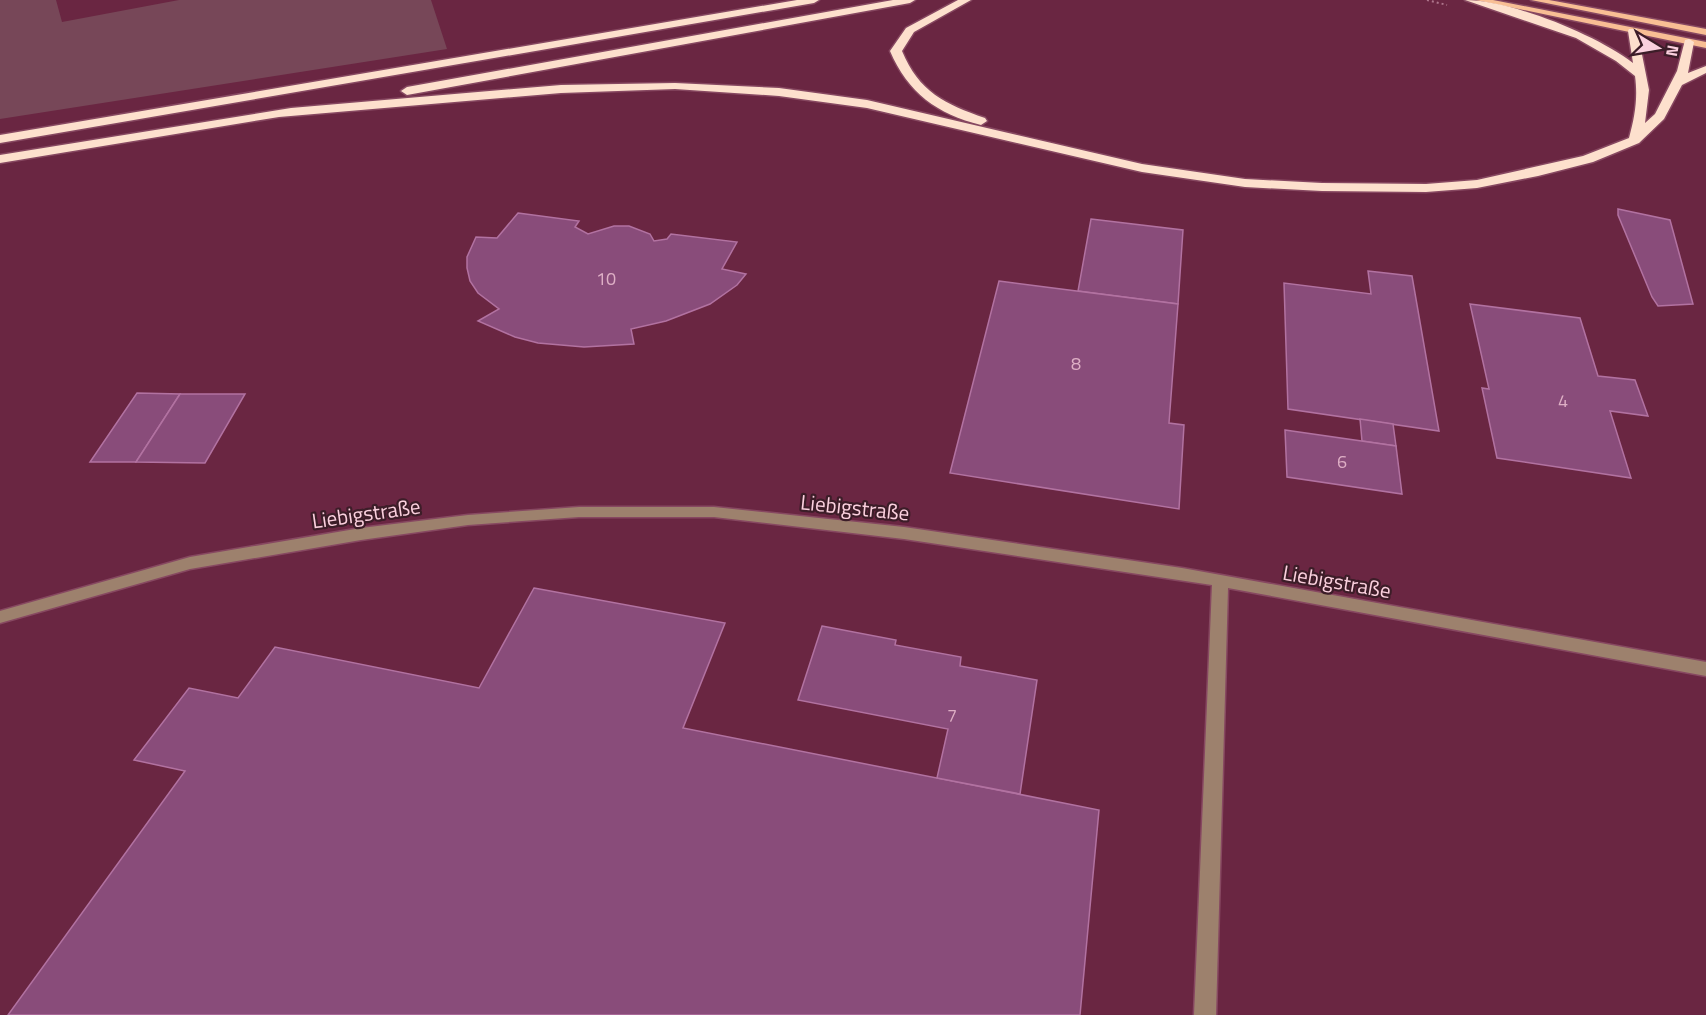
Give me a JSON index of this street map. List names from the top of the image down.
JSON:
{
  "streets": {
    "street": ["Liebigstraße"]
  },
  "house_numbers": [
    "10",
    "8",
    "4",
    "6",
    "7"
  ],
  "north": "right"
}
